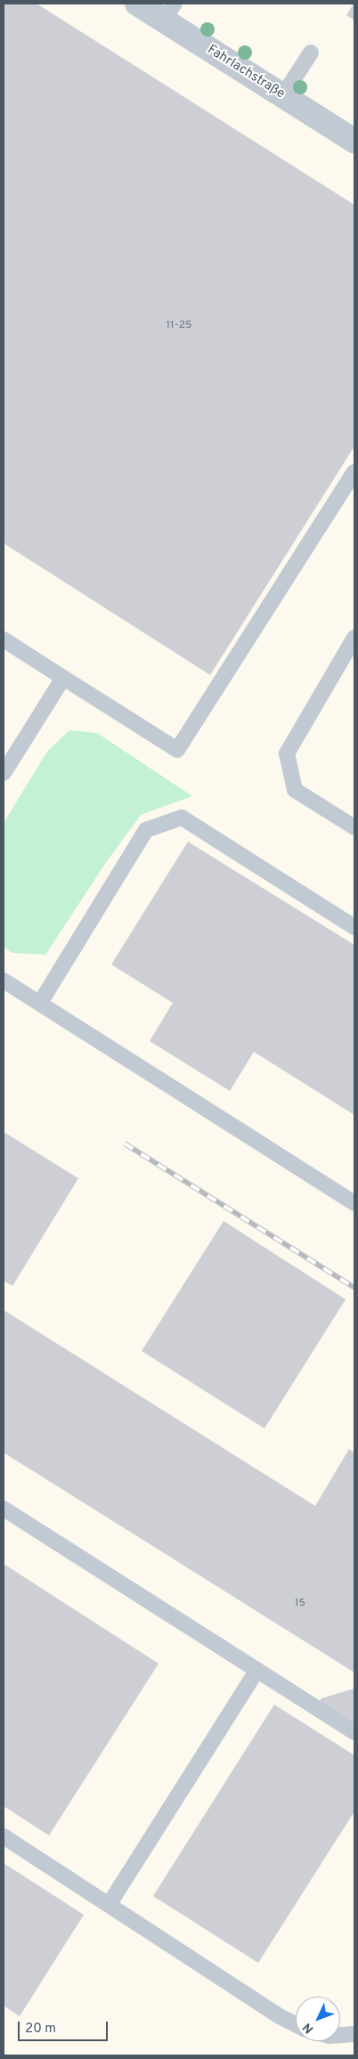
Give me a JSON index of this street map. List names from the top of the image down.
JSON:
{
  "streets": {
    "street": ["Fahrlachstraße"]
  },
  "house_numbers": ["11-25", "15"],
  "scale_bar": "20 m",
  "north": "bottom left"
}
